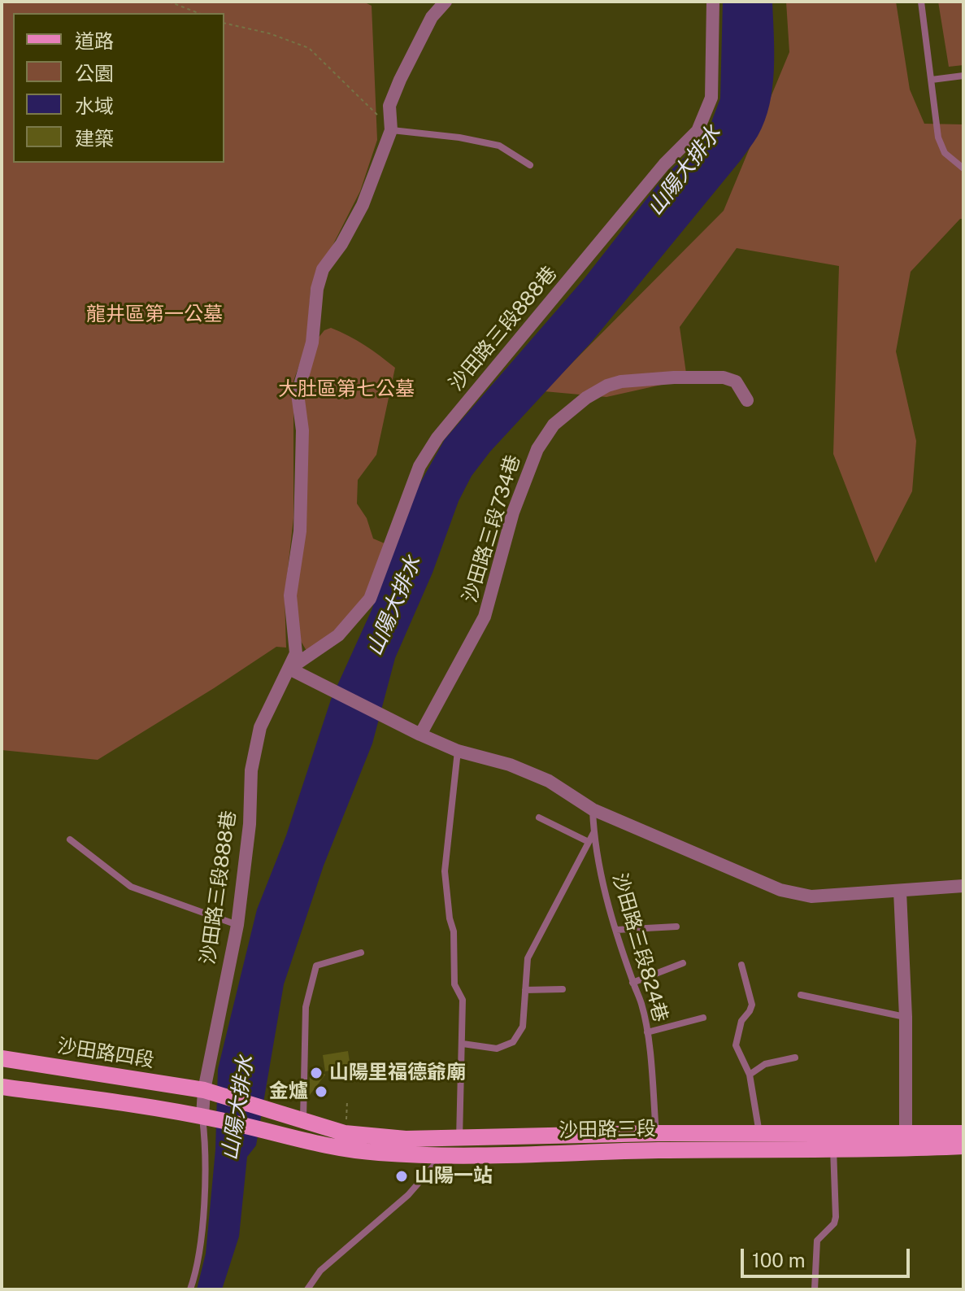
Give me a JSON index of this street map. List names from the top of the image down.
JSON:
{
  "streets": {
    "main road": ["沙田路四段", "沙田路三段"],
    "street": ["沙田路三段888巷", "沙田路三段734巷"],
    "lane": ["沙田路三段824巷"]
  },
  "crossings": [
    ["沙田路三段888巷", "沙田路四段"],
    ["沙田路三段888巷", "沙田路三段"],
    ["沙田路三段824巷", "沙田路三段"],
    ["沙田路四段", "沙田路三段"]
  ],
  "water": ["山陽大排水"],
  "parks": ["龍井區第一公墓", "大肚區第七公墓"],
  "places": ["山陽里福德爺廟", "金爐", "山陽一站"],
  "legend": [
    "道路",
    "公園",
    "水域",
    "建築"
  ],
  "scale_bar": "100 m"
}
